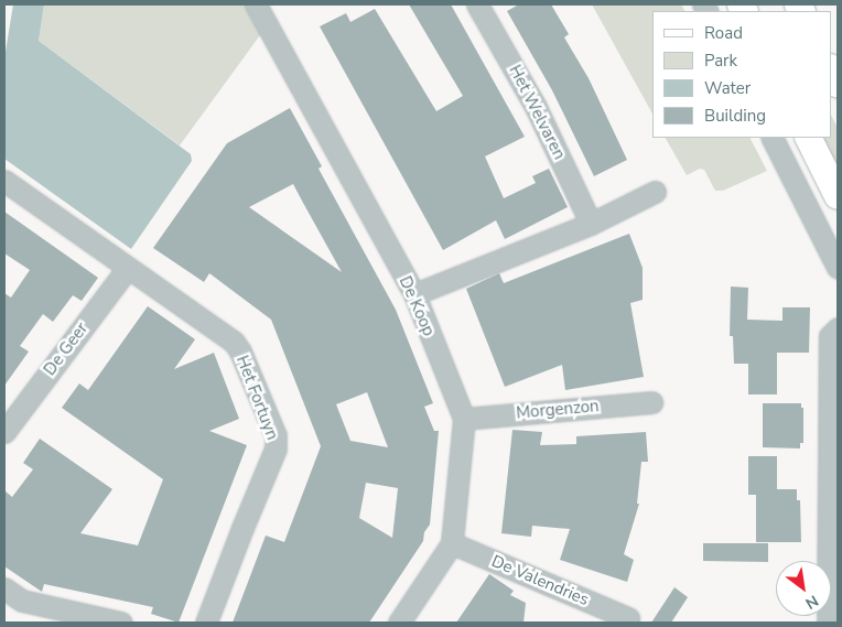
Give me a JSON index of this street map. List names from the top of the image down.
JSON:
{
  "streets": {
    "street": [
      "Het Welvaren",
      "De Koop",
      "De Geer",
      "Het Fortuyn",
      "Morgenzon",
      "De Valendries"
    ]
  },
  "crossings": [
    ["De Koop", "Morgenzon"],
    ["De Koop", "De Valendries"],
    ["De Geer", "Het Fortuyn"]
  ],
  "legend": [
    "Road",
    "Park",
    "Water",
    "Building"
  ],
  "north": "bottom right"
}
